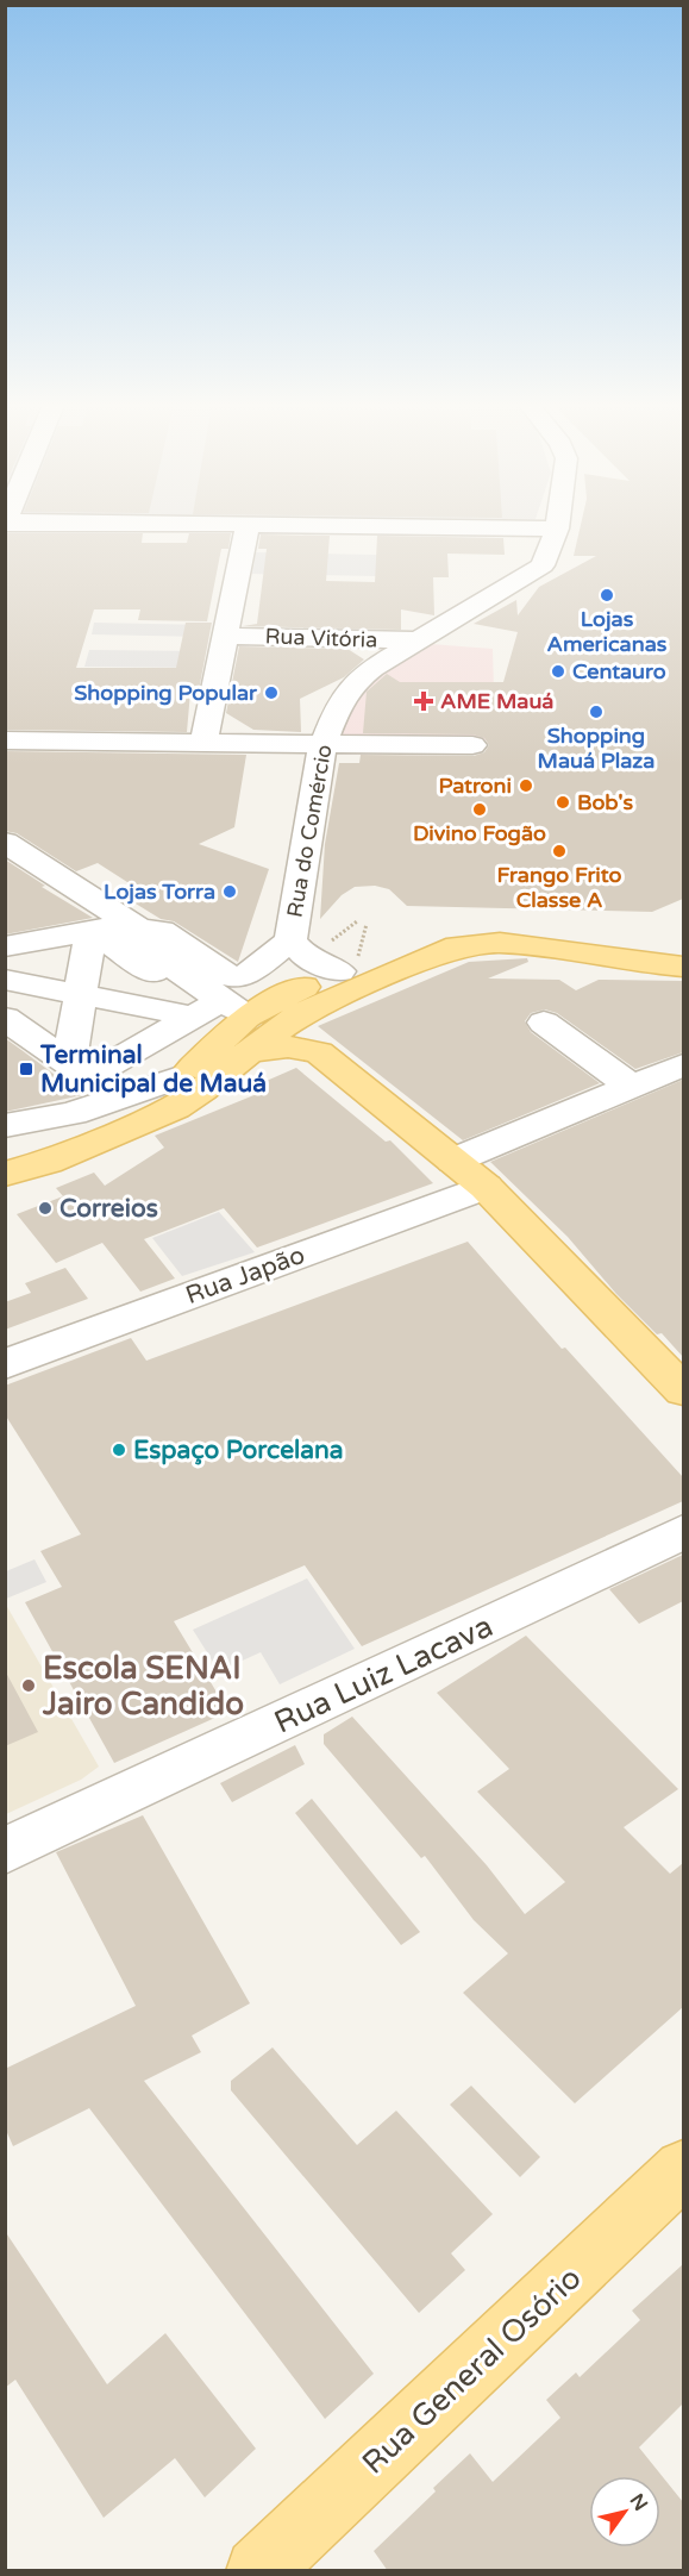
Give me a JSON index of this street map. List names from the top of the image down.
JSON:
{
  "streets": {
    "main road": ["Rua General Osório"],
    "street": [
      "Rua Vitória",
      "Rua do Comércio",
      "Rua Japão",
      "Rua Luiz Lacava"
    ]
  },
  "crossings": [
    ["Rua Vitória", "Rua do Comércio"]
  ],
  "places": {
    "other": [
      "Lojas Americanas",
      "Centauro",
      "Shopping Popular",
      "Shopping Mauá Plaza",
      "Patroni",
      "Bob's",
      "Divino Fogão",
      "Frango Frito Classe A",
      "Lojas Torra",
      "Correios",
      "Espaço Porcelana",
      "Escola SENAI Jairo Candido"
    ],
    "health": ["AME Mauá"],
    "transit": ["Terminal Municipal de Mauá"]
  },
  "north": "top right"
}
